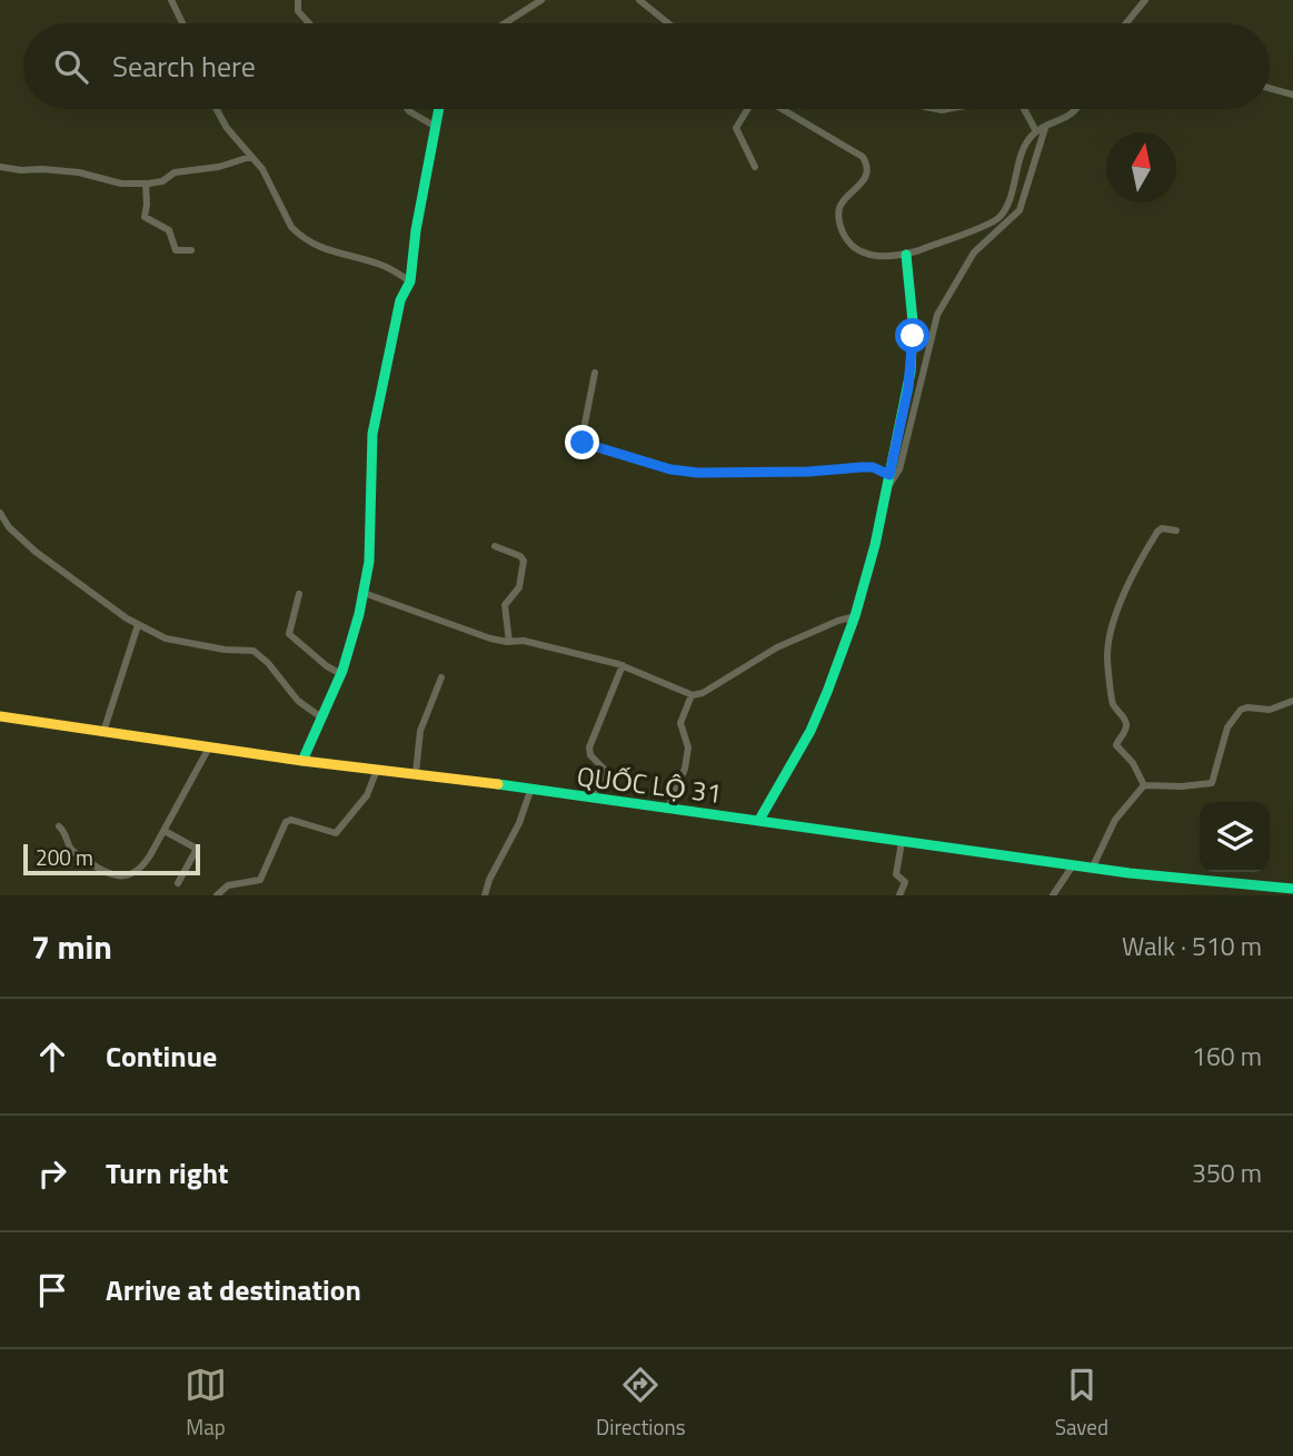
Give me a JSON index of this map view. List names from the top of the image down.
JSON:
{
  "streets": {
    "main road": ["QUỐC LỘ 31"]
  },
  "scale_bar": "200 m",
  "north": "top",
  "page": {
    "search": "Search here",
    "scale": "200 m",
    "heading": ["7 min", "Walk · 510 m"],
    "list": [
      ["Continue", "160 m"],
      ["Turn right", "350 m"],
      "Arrive at destination"
    ],
    "nav": ["Map", "Directions", "Saved"]
  }
}
